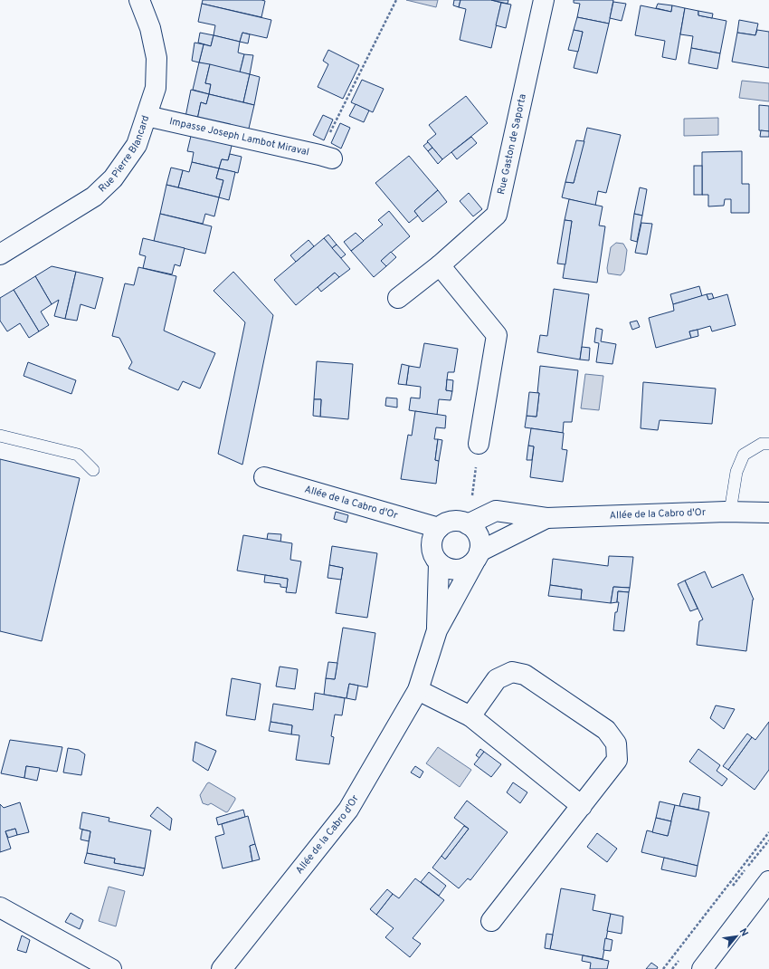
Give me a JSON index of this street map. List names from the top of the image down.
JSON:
{
  "streets": {
    "street": [
      "Impasse Joseph Lambot Miraval",
      "Rue Gaston de Saporta",
      "Rue Pierre Blancard",
      "Allée de la Cabro d'Or"
    ]
  },
  "crossings": [
    ["Impasse Joseph Lambot Miraval", "Rue Pierre Blancard"]
  ],
  "north": "top right"
}
